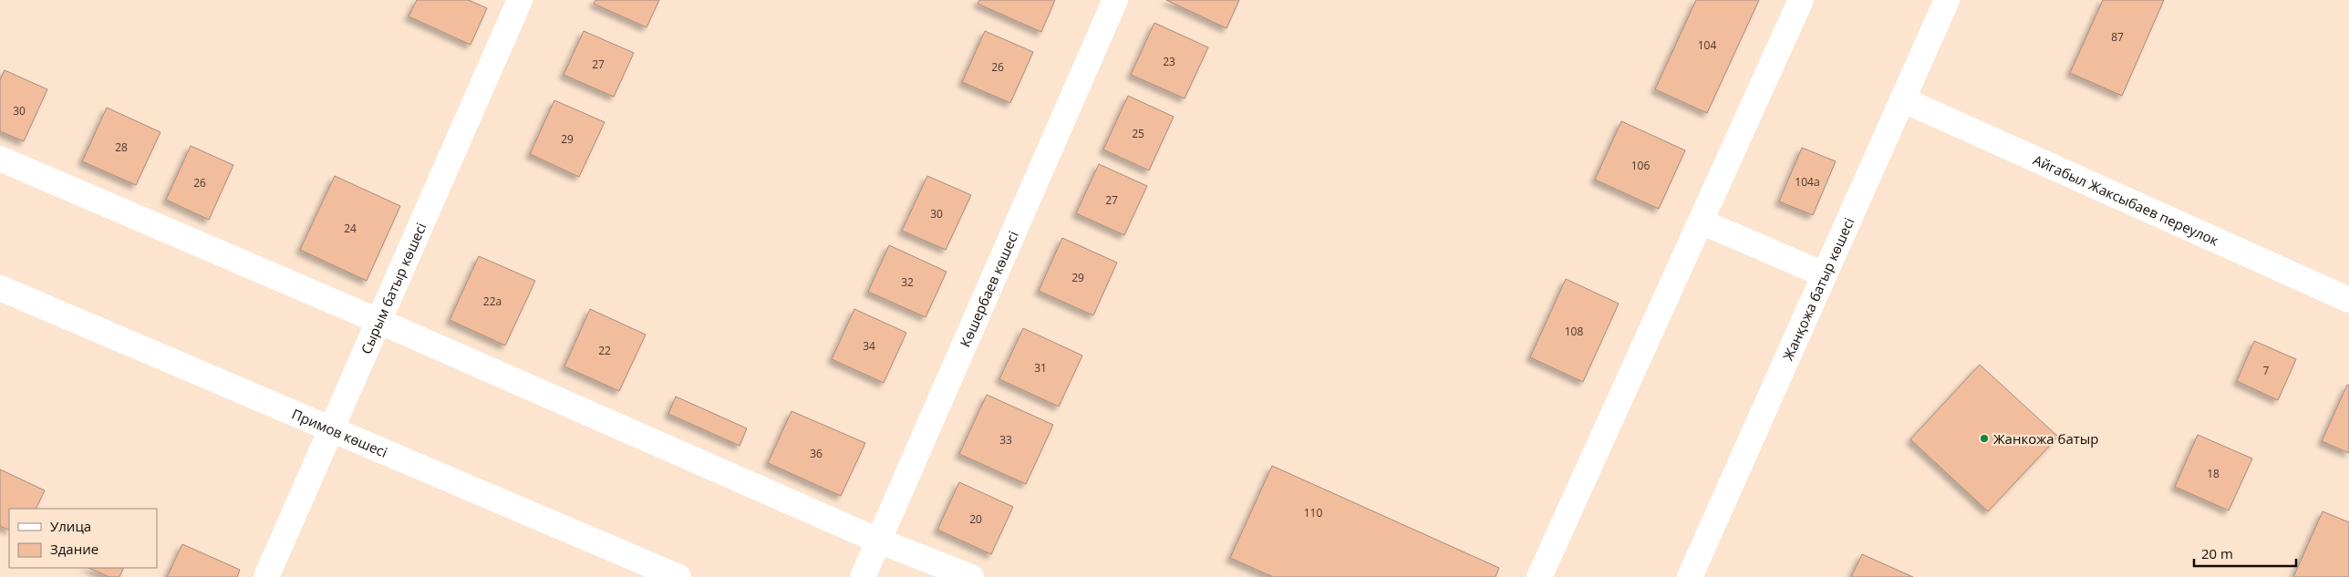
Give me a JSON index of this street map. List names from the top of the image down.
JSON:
{
  "streets": {
    "street": [
      "Айгабыл Жаксыбаев переулок",
      "Сырым батыр көшесі",
      "Жанқожа батыр көшесі",
      "Көшербаев көшесі",
      "Примов көшесі"
    ]
  },
  "crossings": [
    ["Айгабыл Жаксыбаев переулок", "Жанқожа батыр көшесі"],
    ["Сырым батыр көшесі", "Примов көшесі"]
  ],
  "places": ["Жанкожа батыр"],
  "house_numbers": [
    "87",
    "104",
    "23",
    "27",
    "26",
    "30",
    "25",
    "29",
    "28",
    "106",
    "104а",
    "26",
    "27",
    "30",
    "24",
    "29",
    "32",
    "22а",
    "108",
    "34",
    "22",
    "31",
    "7",
    "33",
    "36",
    "18",
    "110",
    "20"
  ],
  "legend": ["Улица", "Здание"],
  "scale_bar": "20 m"
}
